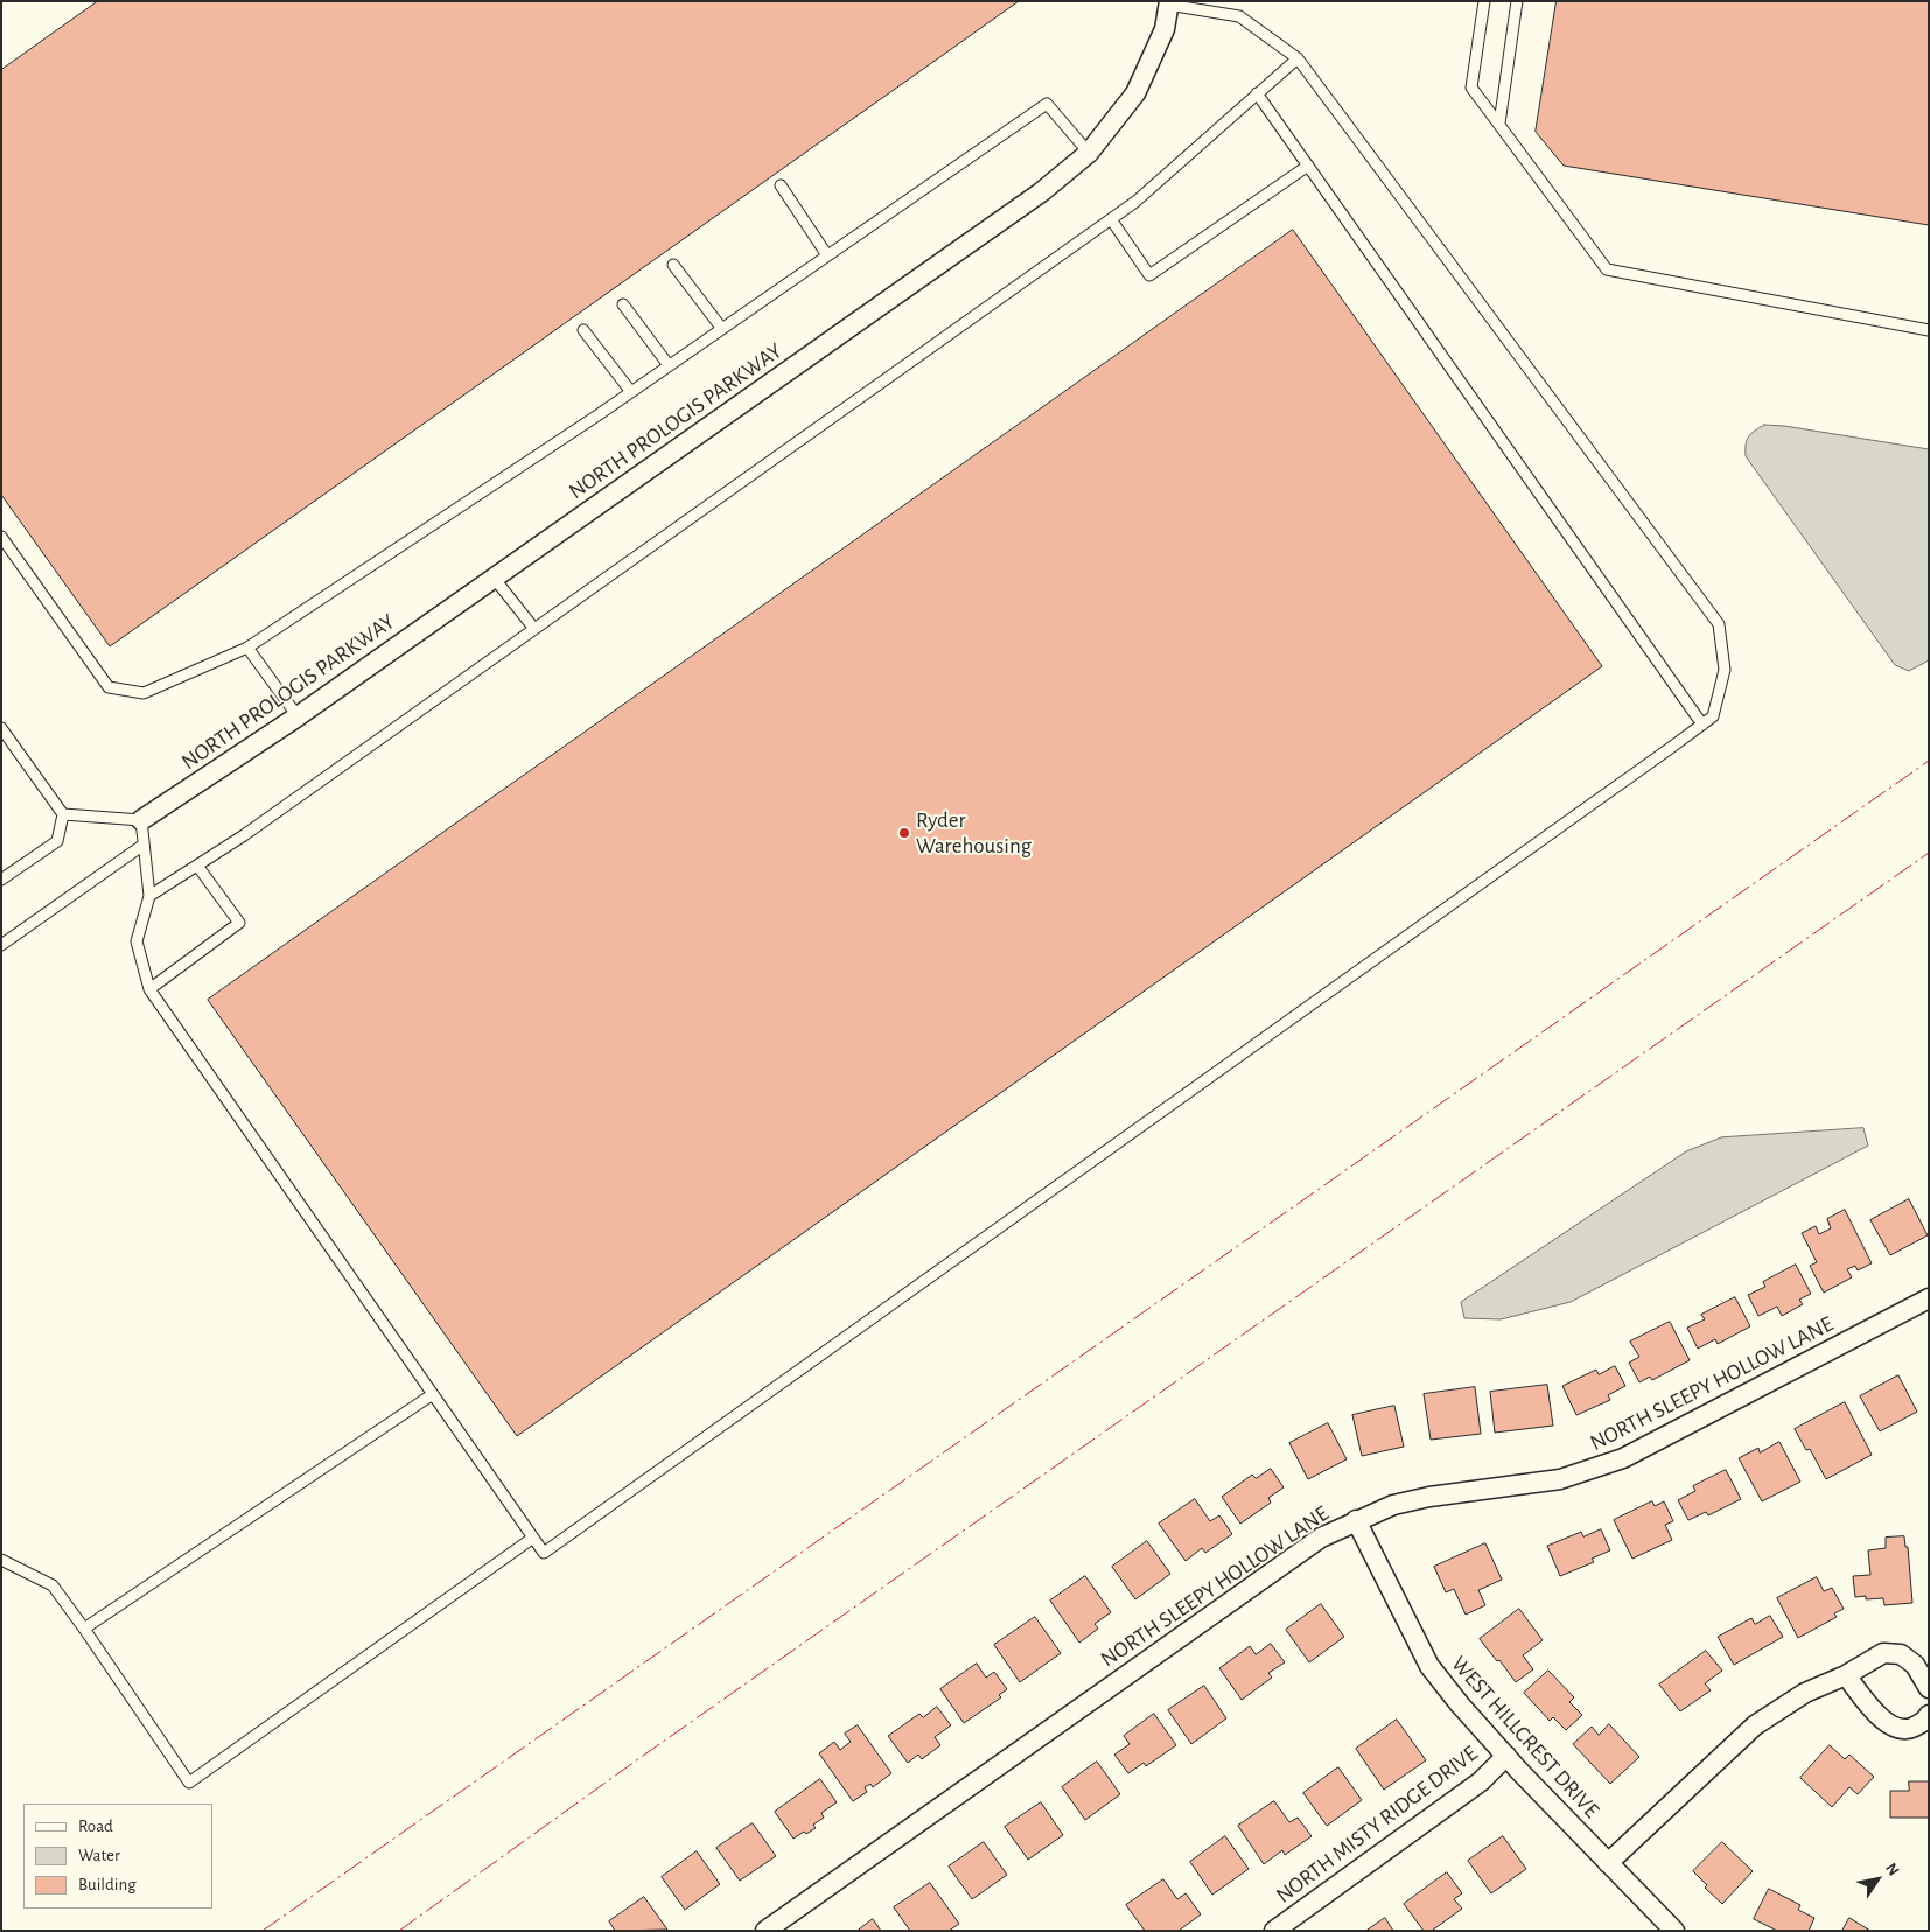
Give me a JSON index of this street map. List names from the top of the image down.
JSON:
{
  "streets": {
    "street": [
      "NORTH PROLOGIS PARKWAY",
      "NORTH SLEEPY HOLLOW LANE",
      "WEST HILLCREST DRIVE",
      "NORTH MISTY RIDGE DRIVE"
    ]
  },
  "crossings": [
    ["NORTH SLEEPY HOLLOW LANE", "WEST HILLCREST DRIVE"],
    ["WEST HILLCREST DRIVE", "NORTH MISTY RIDGE DRIVE"]
  ],
  "places": ["Ryder Warehousing"],
  "legend": ["Road", "Water", "Building"],
  "north": "top right"
}
